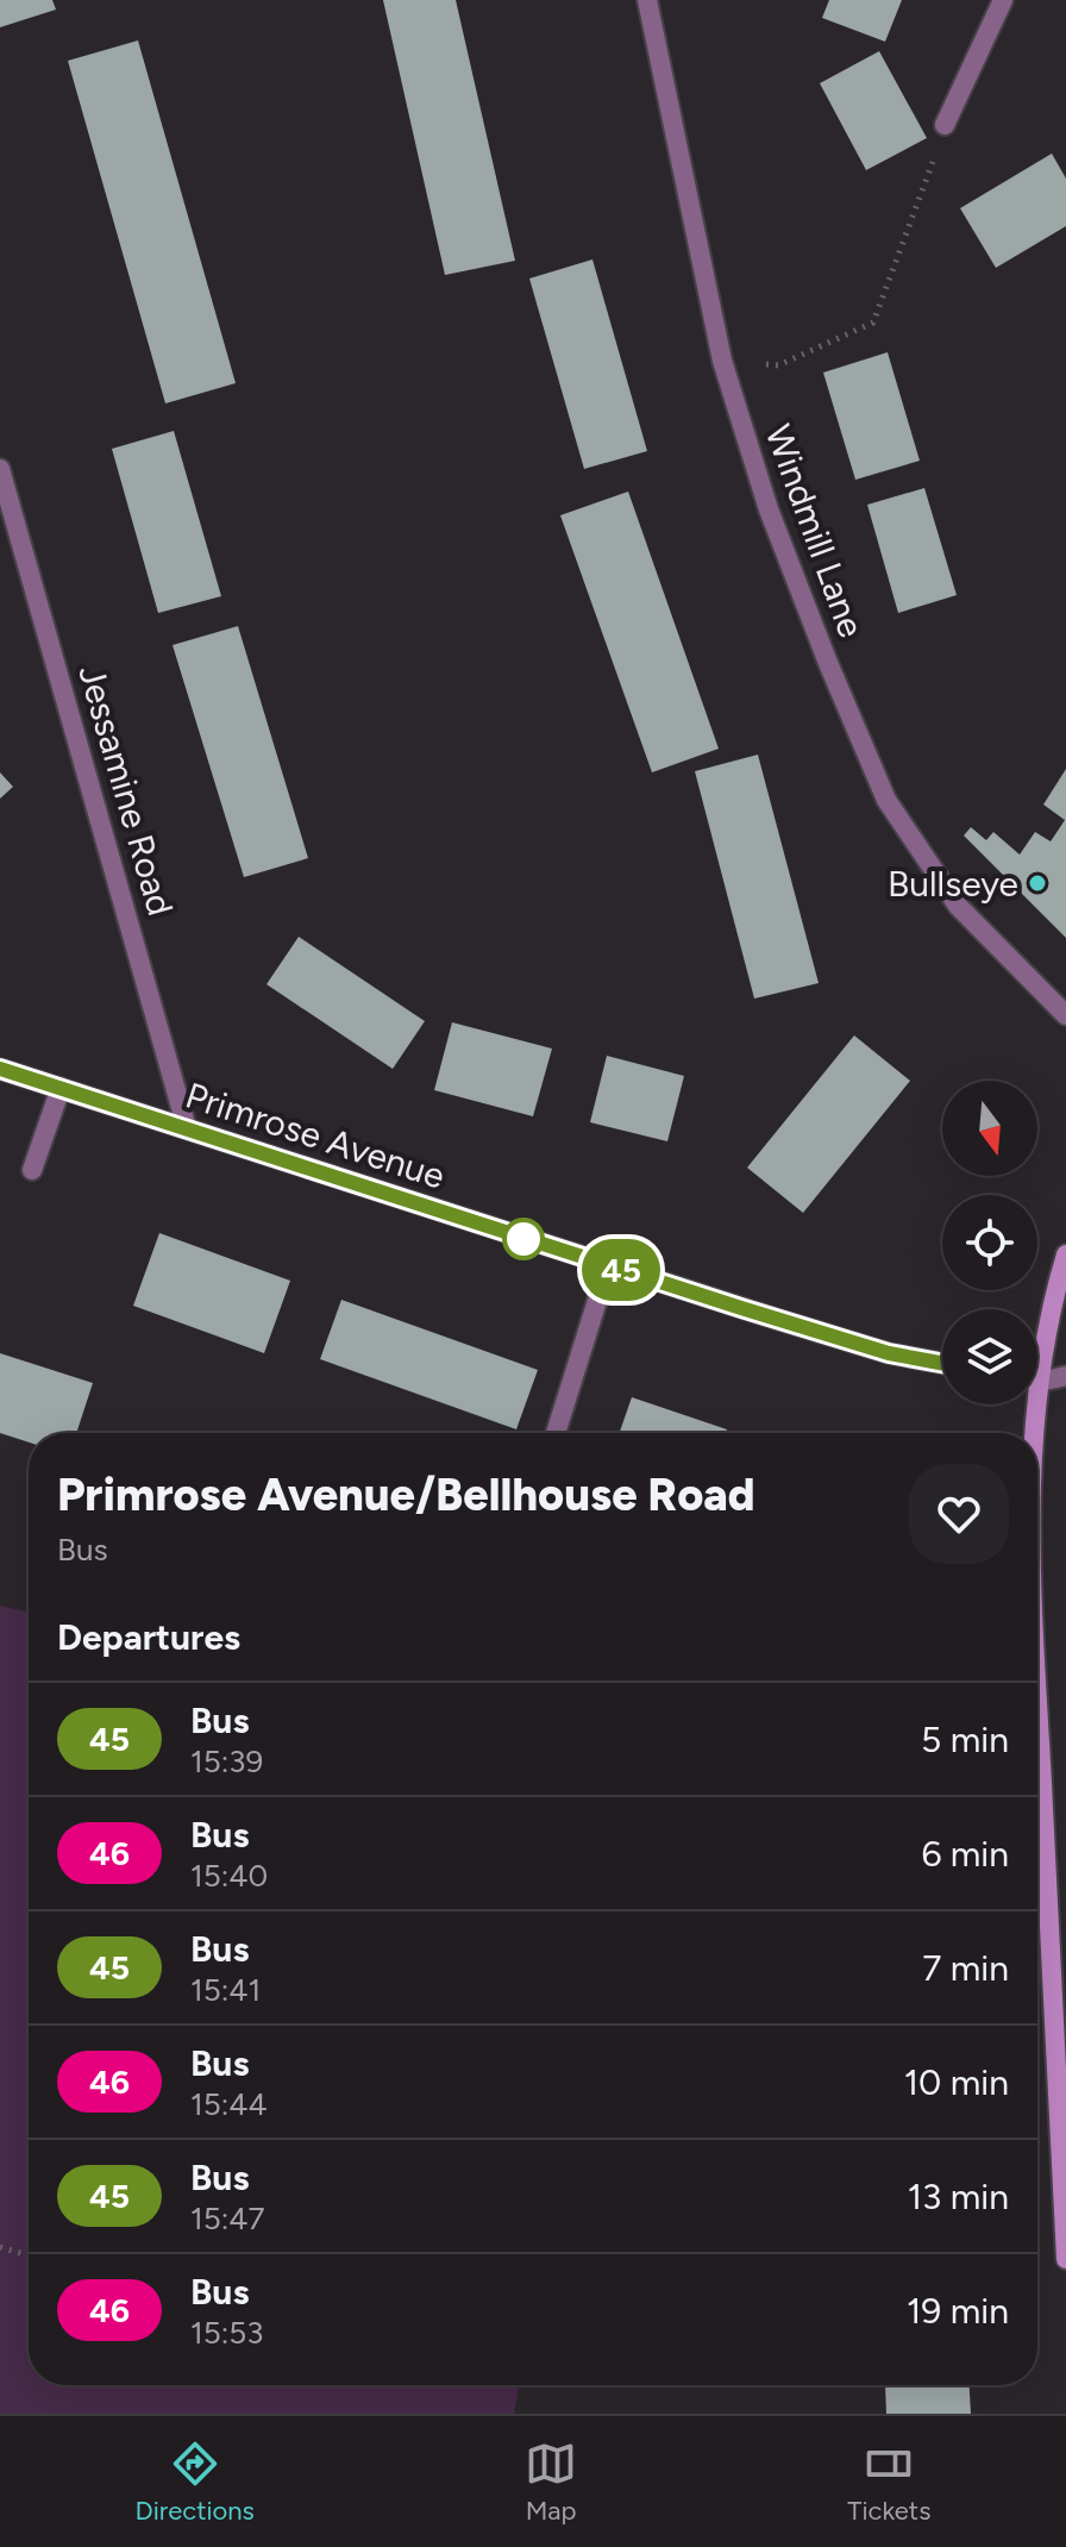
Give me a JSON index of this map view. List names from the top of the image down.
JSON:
{
  "streets": {
    "street": ["Windmill Lane", "Jessamine Road", "Primrose Avenue"]
  },
  "crossings": [
    ["Jessamine Road", "Primrose Avenue"]
  ],
  "places": ["Bullseye"],
  "lines": ["bus line 45"],
  "north": "bottom",
  "page": {
    "on_map": "45",
    "heading": [
      ["Primrose Avenue/Bellhouse Road", "Bus"],
      "Departures"
    ],
    "list": [
      {
        "mark": "45",
        "name": "Bus",
        "note": "15:39",
        "value": "5 min"
      },
      {
        "mark": "46",
        "name": "Bus",
        "note": "15:40",
        "value": "6 min"
      },
      {
        "mark": "45",
        "name": "Bus",
        "note": "15:41",
        "value": "7 min"
      },
      {
        "mark": "46",
        "name": "Bus",
        "note": "15:44",
        "value": "10 min"
      },
      {
        "mark": "45",
        "name": "Bus",
        "note": "15:47",
        "value": "13 min"
      },
      {
        "mark": "46",
        "name": "Bus",
        "note": "15:53",
        "value": "19 min"
      }
    ],
    "tabs": ["Directions", "Map", "Tickets"]
  }
}
